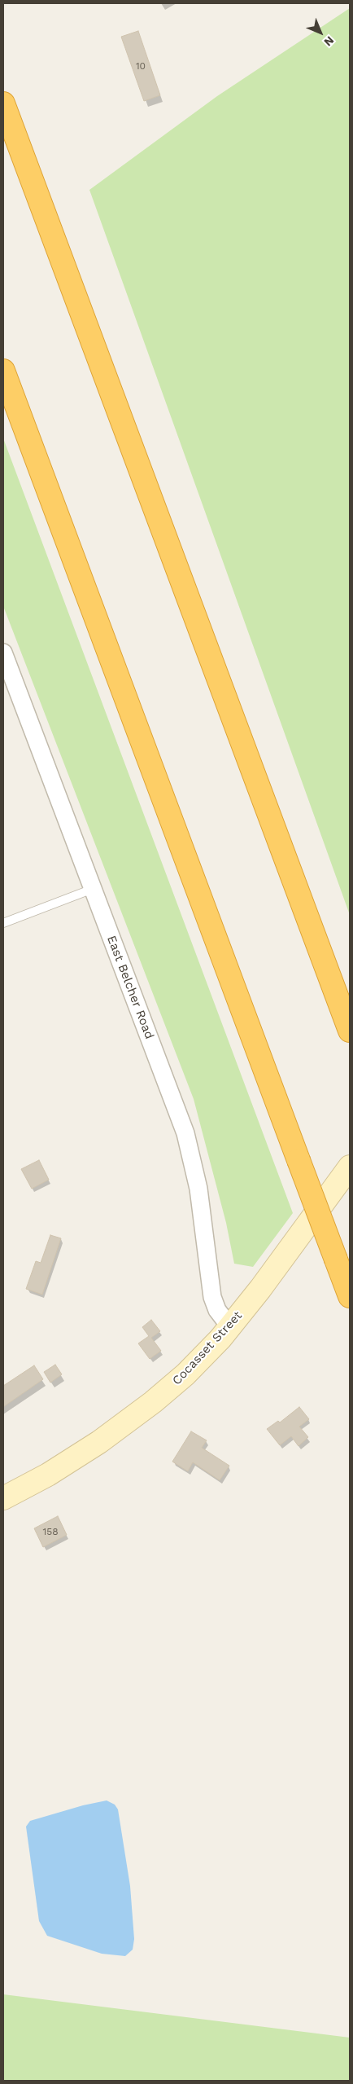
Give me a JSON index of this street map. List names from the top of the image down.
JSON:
{
  "streets": {
    "main road": ["Cocasset Street"],
    "street": ["East Belcher Road"]
  },
  "crossings": [
    ["East Belcher Road", "Cocasset Street"]
  ],
  "house_numbers": ["10", "158"],
  "north": "bottom right"
}
